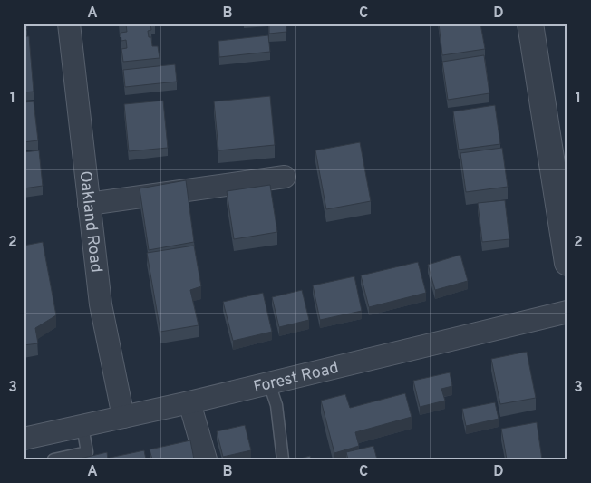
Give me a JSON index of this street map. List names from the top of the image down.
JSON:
{
  "streets": {
    "street": ["Oakland Road", "Forest Road"]
  },
  "crossings": [
    ["Oakland Road", "Forest Road"]
  ],
  "grid": {
    "columns": [
      "A",
      "B",
      "C",
      "D"
    ],
    "rows": ["1", "2", "3"]
  }
}
